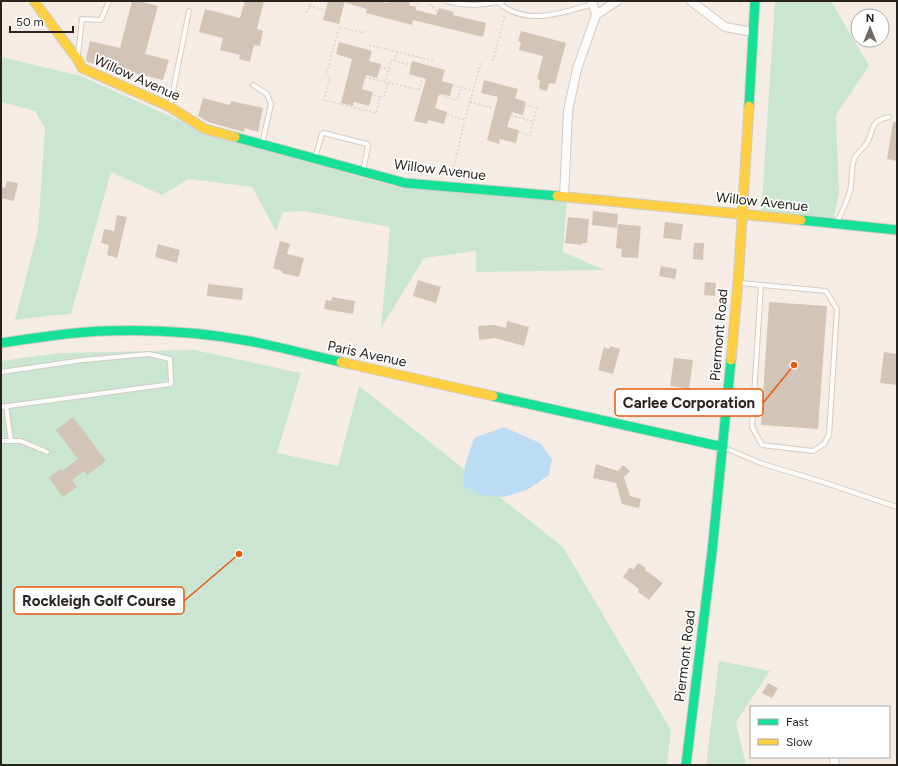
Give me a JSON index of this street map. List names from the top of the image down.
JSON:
{
  "streets": {
    "street": ["Willow Avenue", "Piermont Road", "Paris Avenue"]
  },
  "crossings": [
    ["Willow Avenue", "Piermont Road"],
    ["Piermont Road", "Paris Avenue"]
  ],
  "places": ["Carlee Corporation", "Rockleigh Golf Course"],
  "legend": ["Fast", "Slow"],
  "scale_bar": "50 m",
  "north": "top"
}
